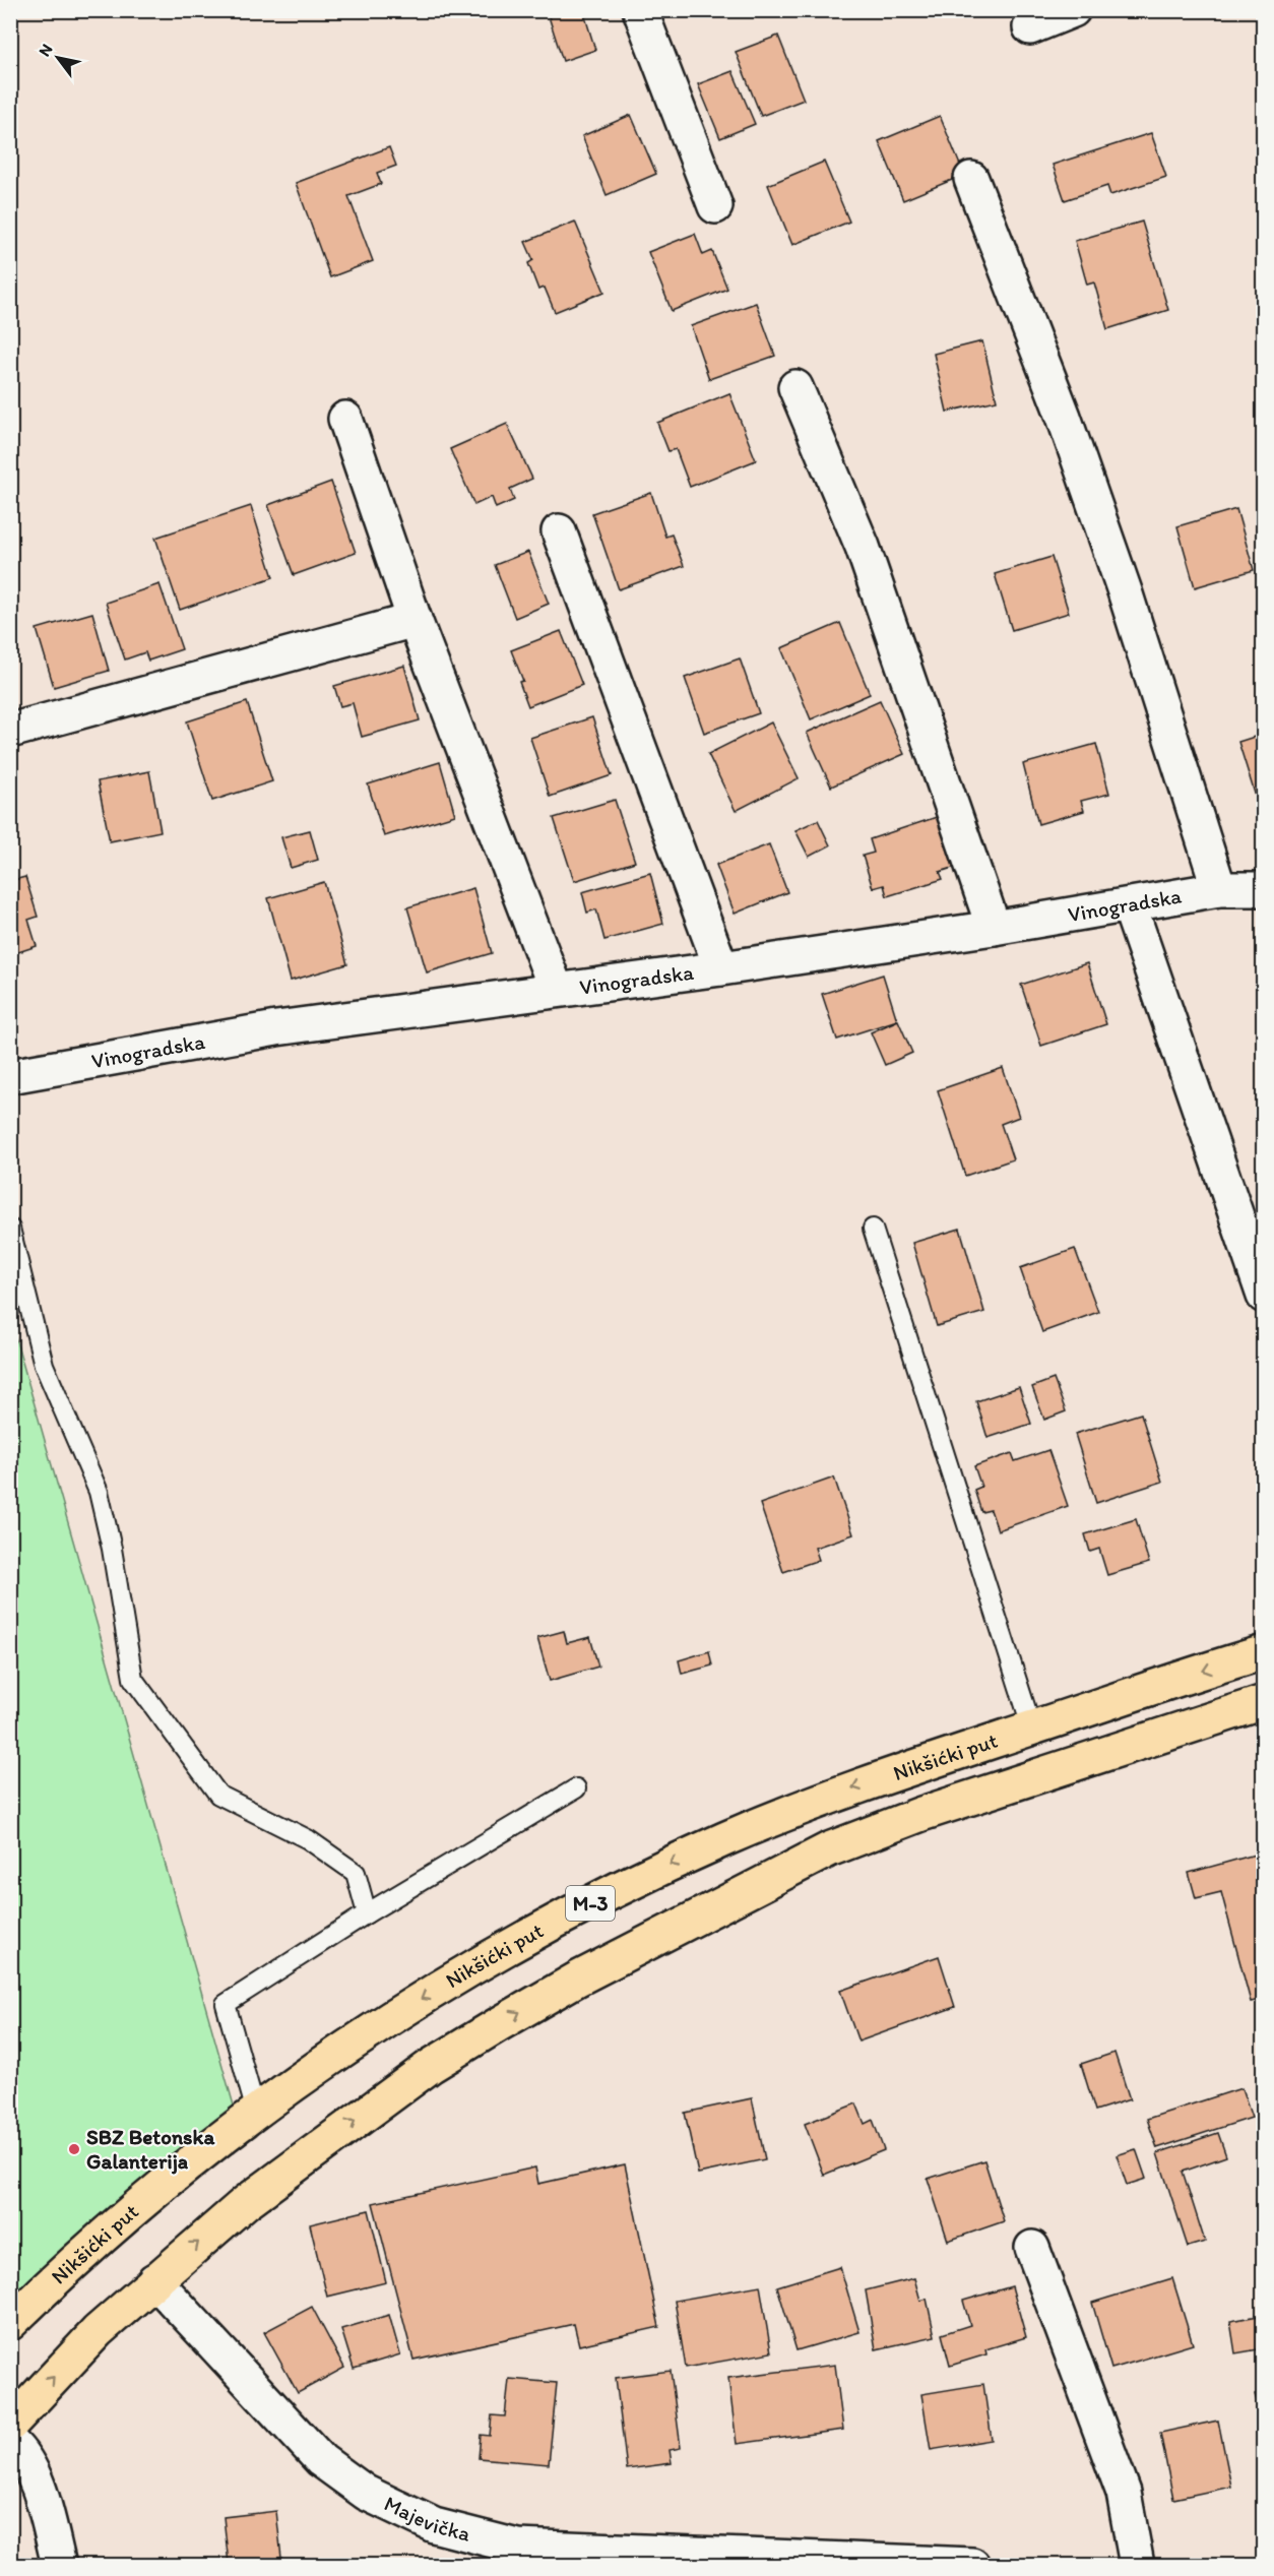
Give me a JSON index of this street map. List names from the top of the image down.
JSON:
{
  "streets": {
    "main road": ["Nikšićki put", "M-3"],
    "street": ["Vinogradska", "Majevička"]
  },
  "places": ["SBZ Betonska Galanterija"],
  "north": "top left"
}
